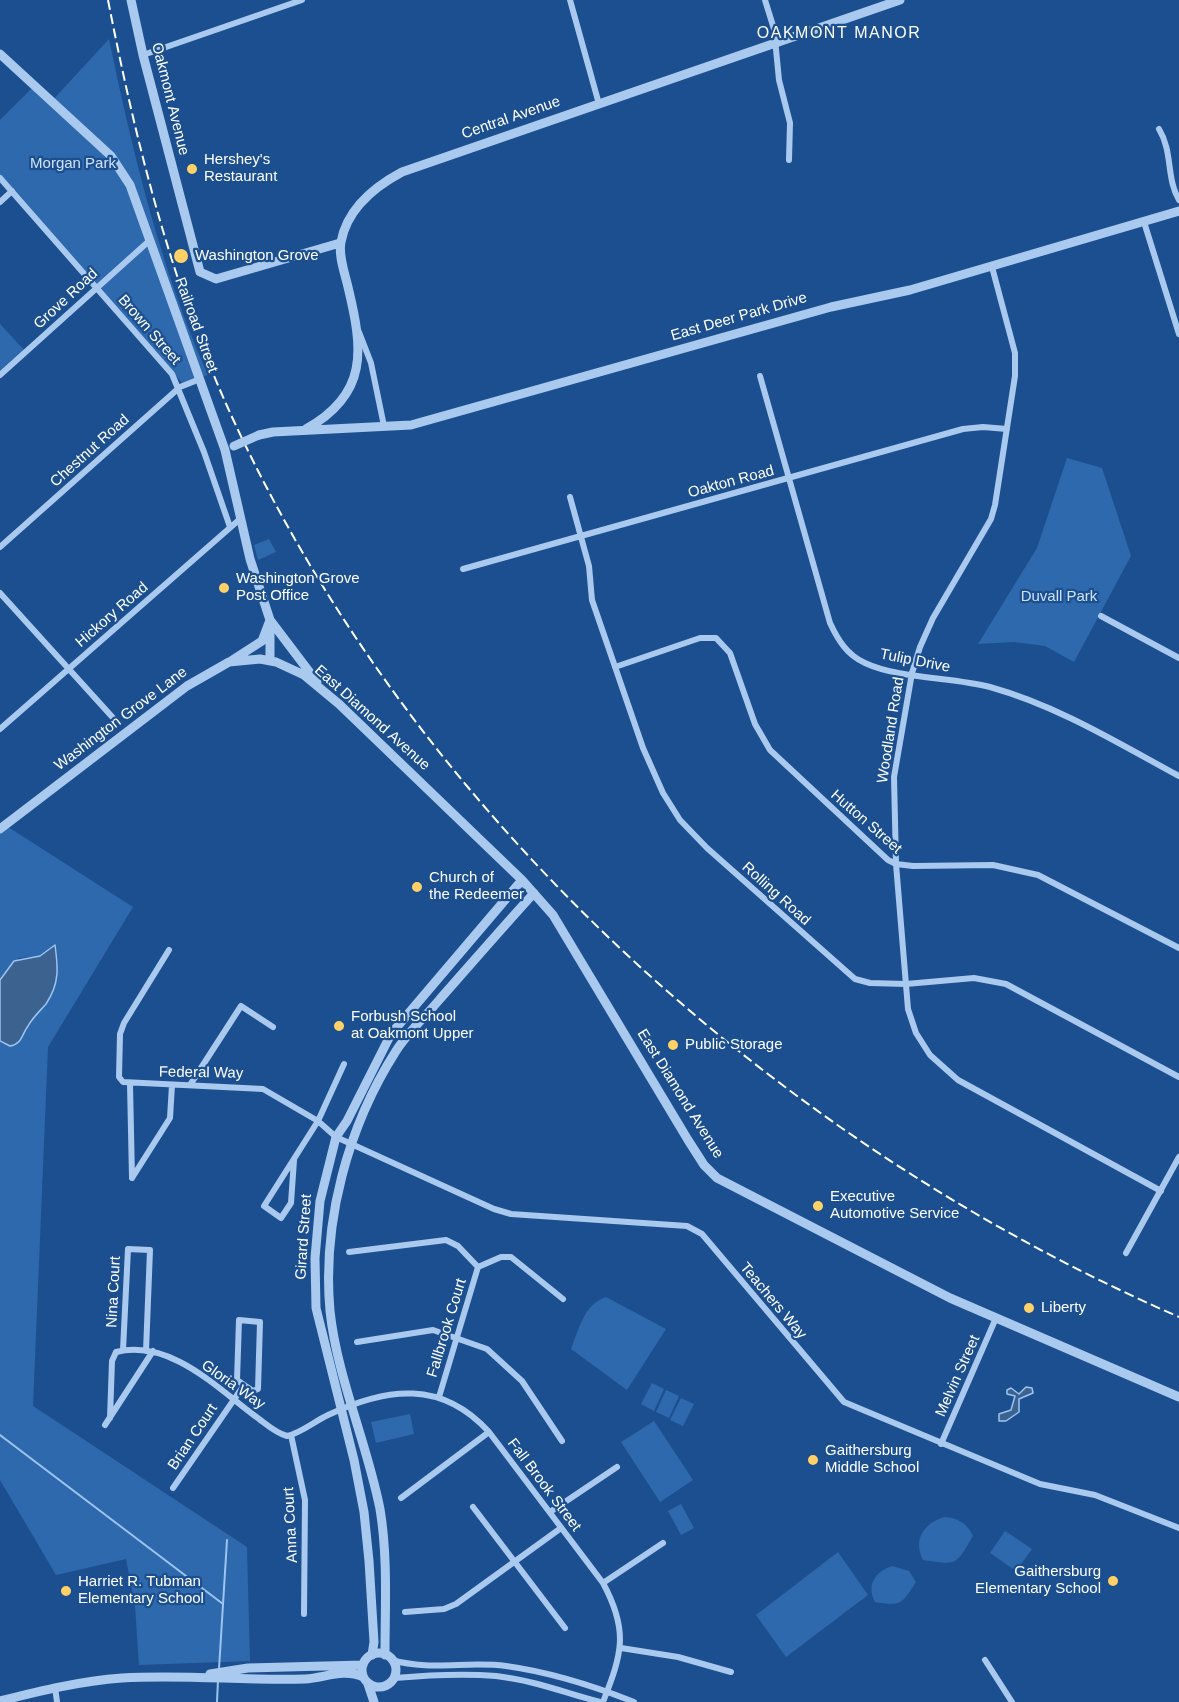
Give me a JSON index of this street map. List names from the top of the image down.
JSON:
{
  "streets": {
    "street": [
      "Oakmont Avenue",
      "Central Avenue",
      "Grove Road",
      "East Deer Park Drive",
      "Railroad Street",
      "Brown Street",
      "Chestnut Road",
      "Oakton Road",
      "Hickory Road",
      "Tulip Drive",
      "East Diamond Avenue",
      "Washington Grove Lane",
      "Woodland Road",
      "Hutton Street",
      "Rolling Road",
      "Federal Way",
      "Girard Street",
      "Nina Court",
      "Teachers Way",
      "Fallbrook Court",
      "Melvin Street",
      "Gloria Way",
      "Brian Court",
      "Fall Brook Street",
      "Anna Court"
    ]
  },
  "crossings": [
    ["Oakmont Avenue", "Central Avenue"],
    ["Grove Road", "Railroad Street"],
    ["Grove Road", "Brown Street"],
    ["East Deer Park Drive", "Railroad Street"],
    ["East Deer Park Drive", "Woodland Road"],
    ["Railroad Street", "Chestnut Road"],
    ["Railroad Street", "Hickory Road"],
    ["Railroad Street", "East Diamond Avenue"],
    ["Railroad Street", "Washington Grove Lane"],
    ["Brown Street", "Chestnut Road"],
    ["Brown Street", "Hickory Road"],
    ["Oakton Road", "Tulip Drive"],
    ["Oakton Road", "Woodland Road"],
    ["Oakton Road", "Rolling Road"],
    ["Tulip Drive", "Woodland Road"],
    ["East Diamond Avenue", "Washington Grove Lane"],
    ["East Diamond Avenue", "Girard Street"],
    ["East Diamond Avenue", "Melvin Street"],
    ["Woodland Road", "Hutton Street"],
    ["Woodland Road", "Rolling Road"],
    ["Hutton Street", "Rolling Road"],
    ["Federal Way", "Girard Street"],
    ["Federal Way", "Teachers Way"],
    ["Girard Street", "Teachers Way"],
    ["Girard Street", "Fall Brook Street"],
    ["Nina Court", "Gloria Way"],
    ["Teachers Way", "Melvin Street"],
    ["Fallbrook Court", "Fall Brook Street"],
    ["Gloria Way", "Brian Court"],
    ["Gloria Way", "Anna Court"]
  ],
  "districts": ["OAKMONT MANOR"],
  "parks": ["Morgan Park", "Duvall Park"],
  "places": [
    "Hershey's Restaurant",
    "Washington Grove",
    "Washington Grove Post Office",
    "Church of the Redeemer",
    "Forbush School at Oakmont Upper",
    "Public Storage",
    "Executive Automotive Service",
    "Liberty",
    "Gaithersburg Middle School",
    "Gaithersburg Elementary School",
    "Harriet R. Tubman Elementary School"
  ]
}
